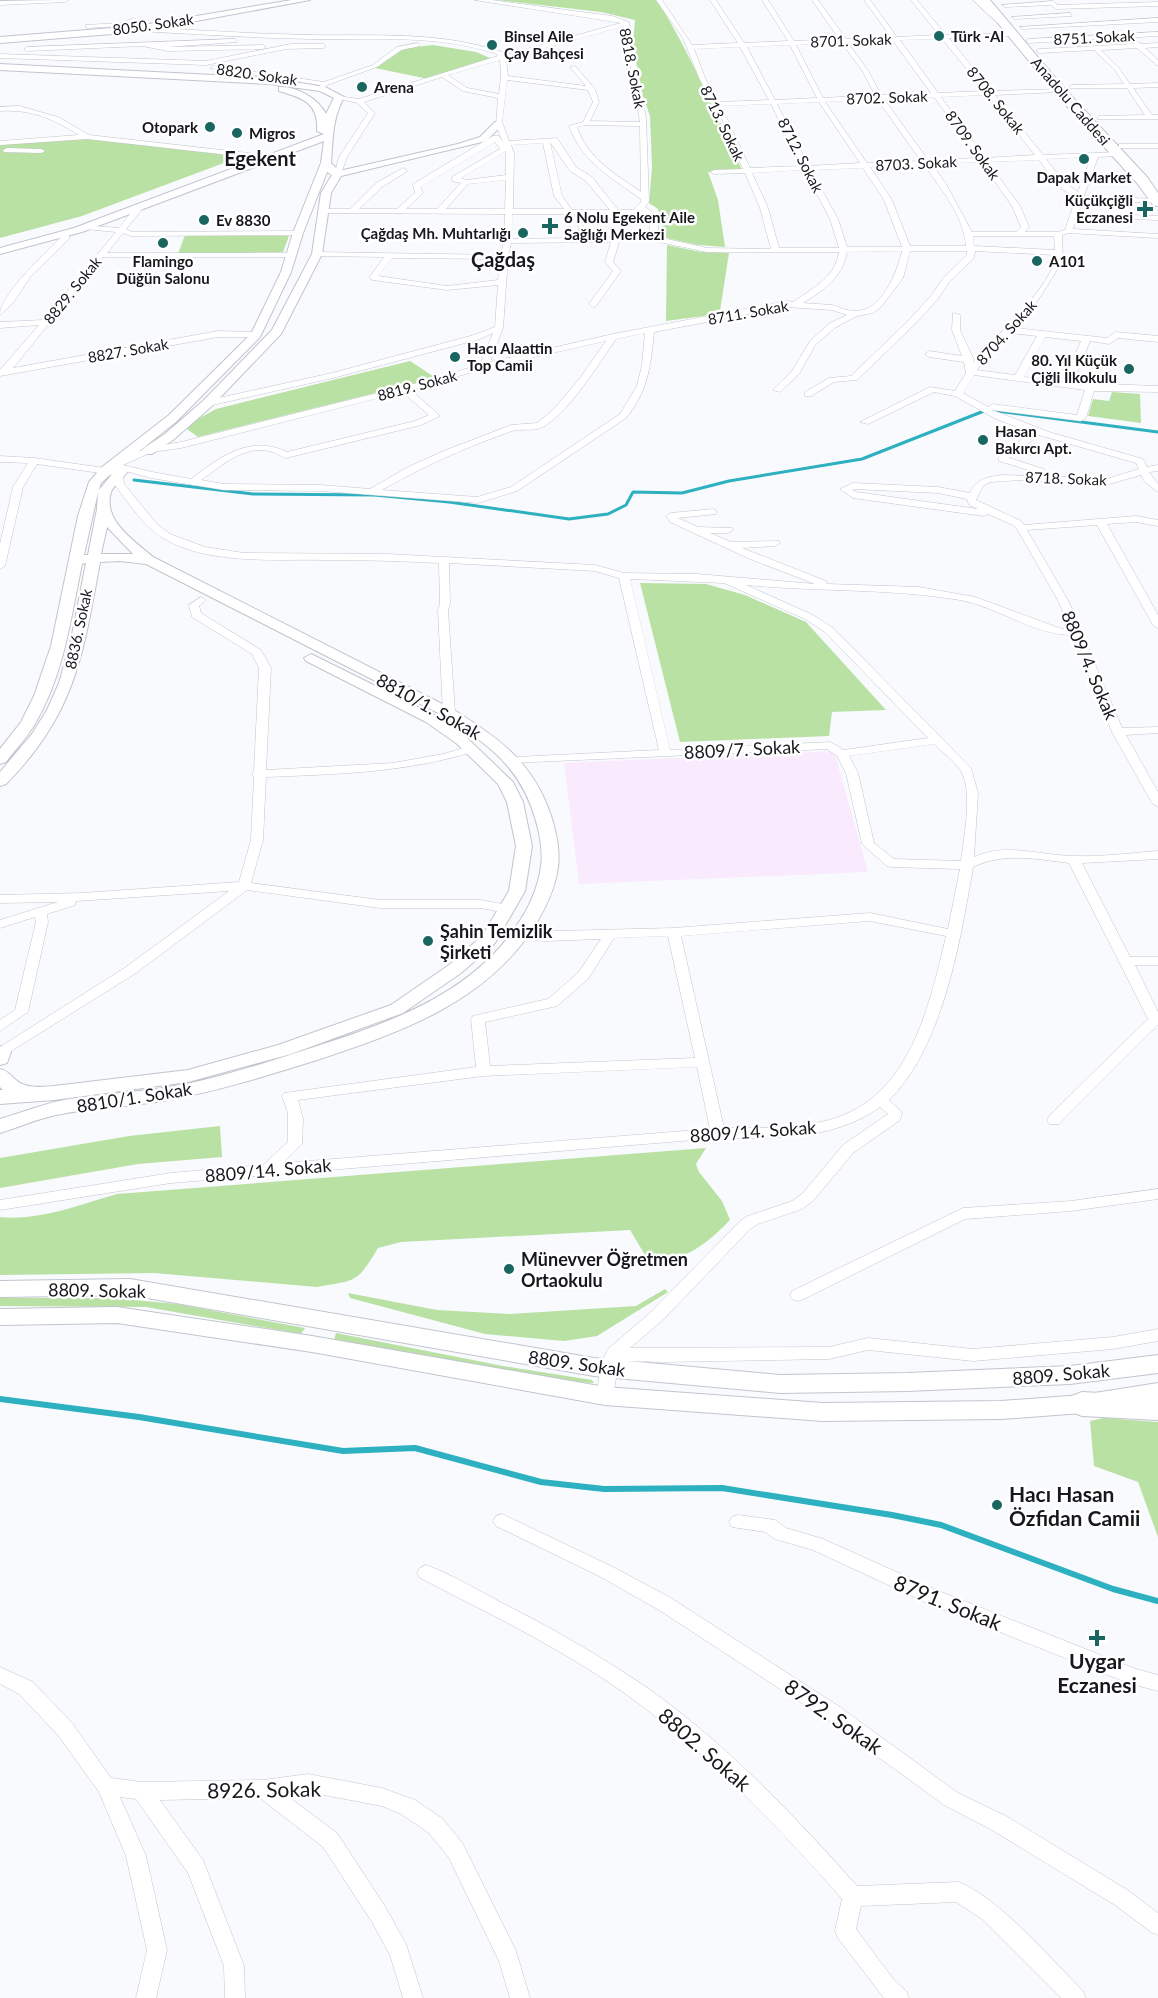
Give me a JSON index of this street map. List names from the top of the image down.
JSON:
{
  "streets": {
    "highway": ["Anadolu Caddesi"],
    "street": [
      "8050. Sokak",
      "8751. Sokak",
      "8701. Sokak",
      "8818. Sokak",
      "8820. Sokak",
      "8702. Sokak",
      "8708. Sokak",
      "8713. Sokak",
      "8709. Sokak",
      "8712. Sokak",
      "8703. Sokak",
      "8829. Sokak",
      "8711. Sokak",
      "8704. Sokak",
      "8827. Sokak",
      "8819. Sokak",
      "8718. Sokak",
      "8836. Sokak",
      "8809/4. Sokak",
      "8810/1. Sokak",
      "8809/7. Sokak",
      "8809/14. Sokak",
      "8809. Sokak",
      "8791. Sokak",
      "8792. Sokak",
      "8802. Sokak",
      "8926. Sokak"
    ]
  },
  "crossings": [
    ["8751. Sokak", "8701. Sokak"],
    ["8751. Sokak", "Anadolu Caddesi"],
    ["8701. Sokak", "8708. Sokak"],
    ["8701. Sokak", "Anadolu Caddesi"],
    ["8701. Sokak", "8713. Sokak"],
    ["8701. Sokak", "8709. Sokak"],
    ["8701. Sokak", "8712. Sokak"],
    ["8702. Sokak", "8708. Sokak"],
    ["8702. Sokak", "Anadolu Caddesi"],
    ["8702. Sokak", "8713. Sokak"],
    ["8702. Sokak", "8709. Sokak"],
    ["8702. Sokak", "8712. Sokak"],
    ["8708. Sokak", "8703. Sokak"],
    ["Anadolu Caddesi", "8703. Sokak"],
    ["8713. Sokak", "8703. Sokak"],
    ["8709. Sokak", "8703. Sokak"],
    ["8712. Sokak", "8703. Sokak"],
    ["8829. Sokak", "8827. Sokak"],
    ["8711. Sokak", "8819. Sokak"],
    ["8836. Sokak", "8810/1. Sokak"],
    ["8810/1. Sokak", "8809/7. Sokak"]
  ],
  "districts": ["Egekent", "Çağdaş"],
  "places": {
    "other": [
      "Türk -Al",
      "Binsel Aile Çay Bahçesi",
      "Arena",
      "Otopark",
      "Migros",
      "Dapak Market",
      "Ev 8830",
      "Çağdaş Mh. Muhtarlığı",
      "Flamingo Düğün Salonu",
      "A101",
      "Hacı Alaattin Top Camii",
      "80. Yıl Küçük Çiğli İlkokulu",
      "Hasan Bakırcı Apt.",
      "Şahin Temizlik Şirketi",
      "Münevver Öğretmen Ortaokulu",
      "Hacı Hasan Özfidan Camii"
    ],
    "health": ["Küçükçiğli Eczanesi", "6 Nolu Egekent Aile Sağlığı Merkezi", "Uygar Eczanesi"]
  }
}
